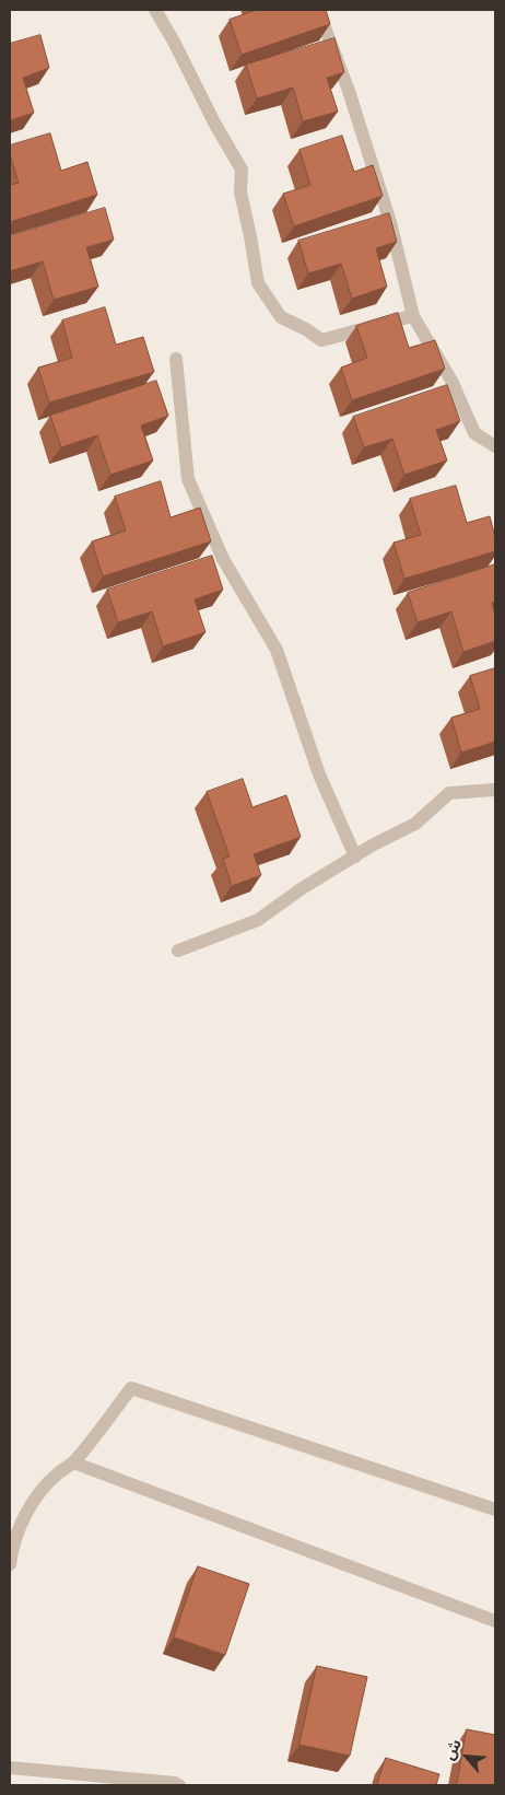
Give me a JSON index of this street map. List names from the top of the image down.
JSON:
{
  "north": "top left"
}
